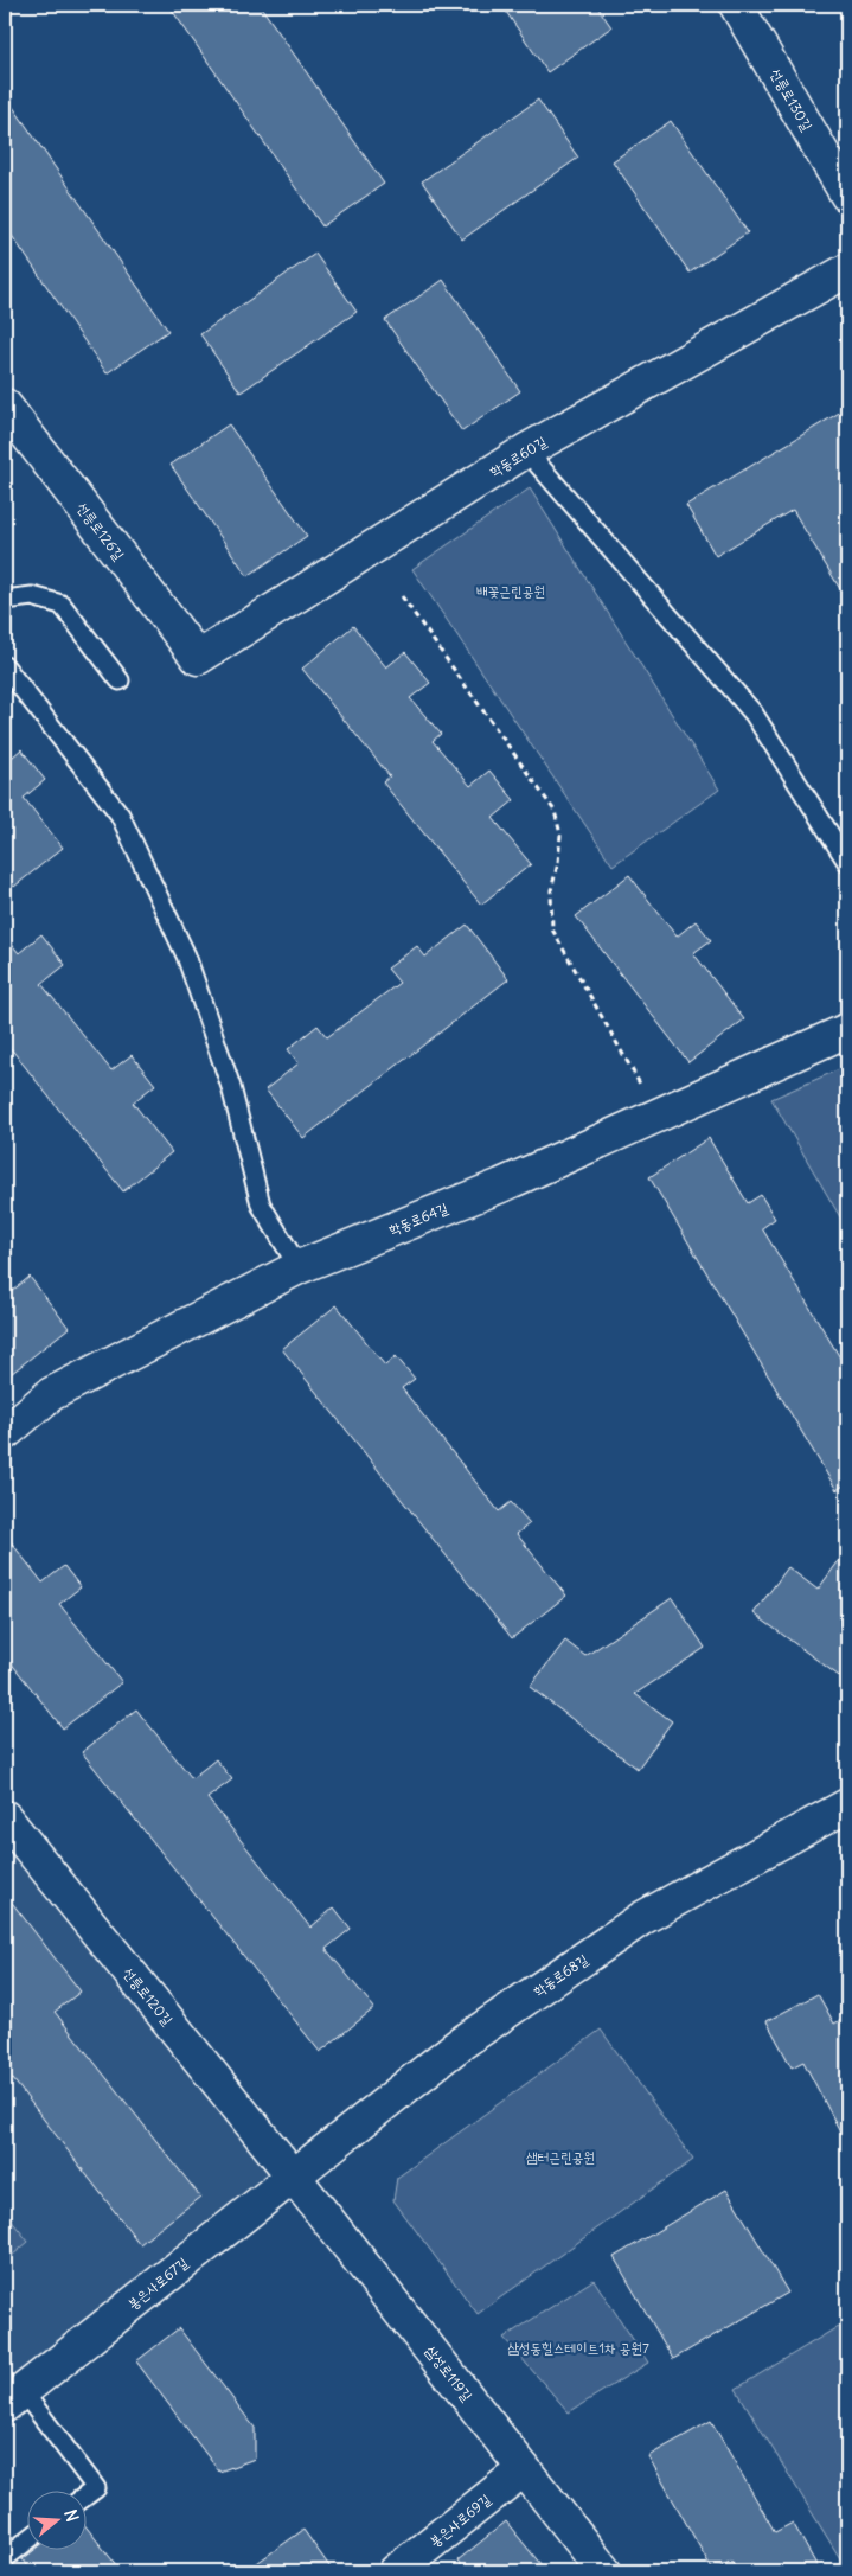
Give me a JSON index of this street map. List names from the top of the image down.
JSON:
{
  "streets": {
    "street": [
      "선릉로130길",
      "학동로60길",
      "선릉로126길",
      "학동로64길",
      "학동로68길",
      "선릉로120길",
      "봉은사로67길",
      "삼성로119길",
      "봉은사로69길"
    ]
  },
  "crossings": [
    ["학동로60길", "선릉로126길"],
    ["학동로68길", "선릉로120길"],
    ["학동로68길", "봉은사로67길"],
    ["학동로68길", "삼성로119길"],
    ["선릉로120길", "봉은사로67길"],
    ["선릉로120길", "삼성로119길"],
    ["봉은사로67길", "삼성로119길"],
    ["삼성로119길", "봉은사로69길"]
  ],
  "parks": ["배꽃근린공원", "샘터근린공원", "삼성동힐스테이트1차 공원7"],
  "north": "right"
}
